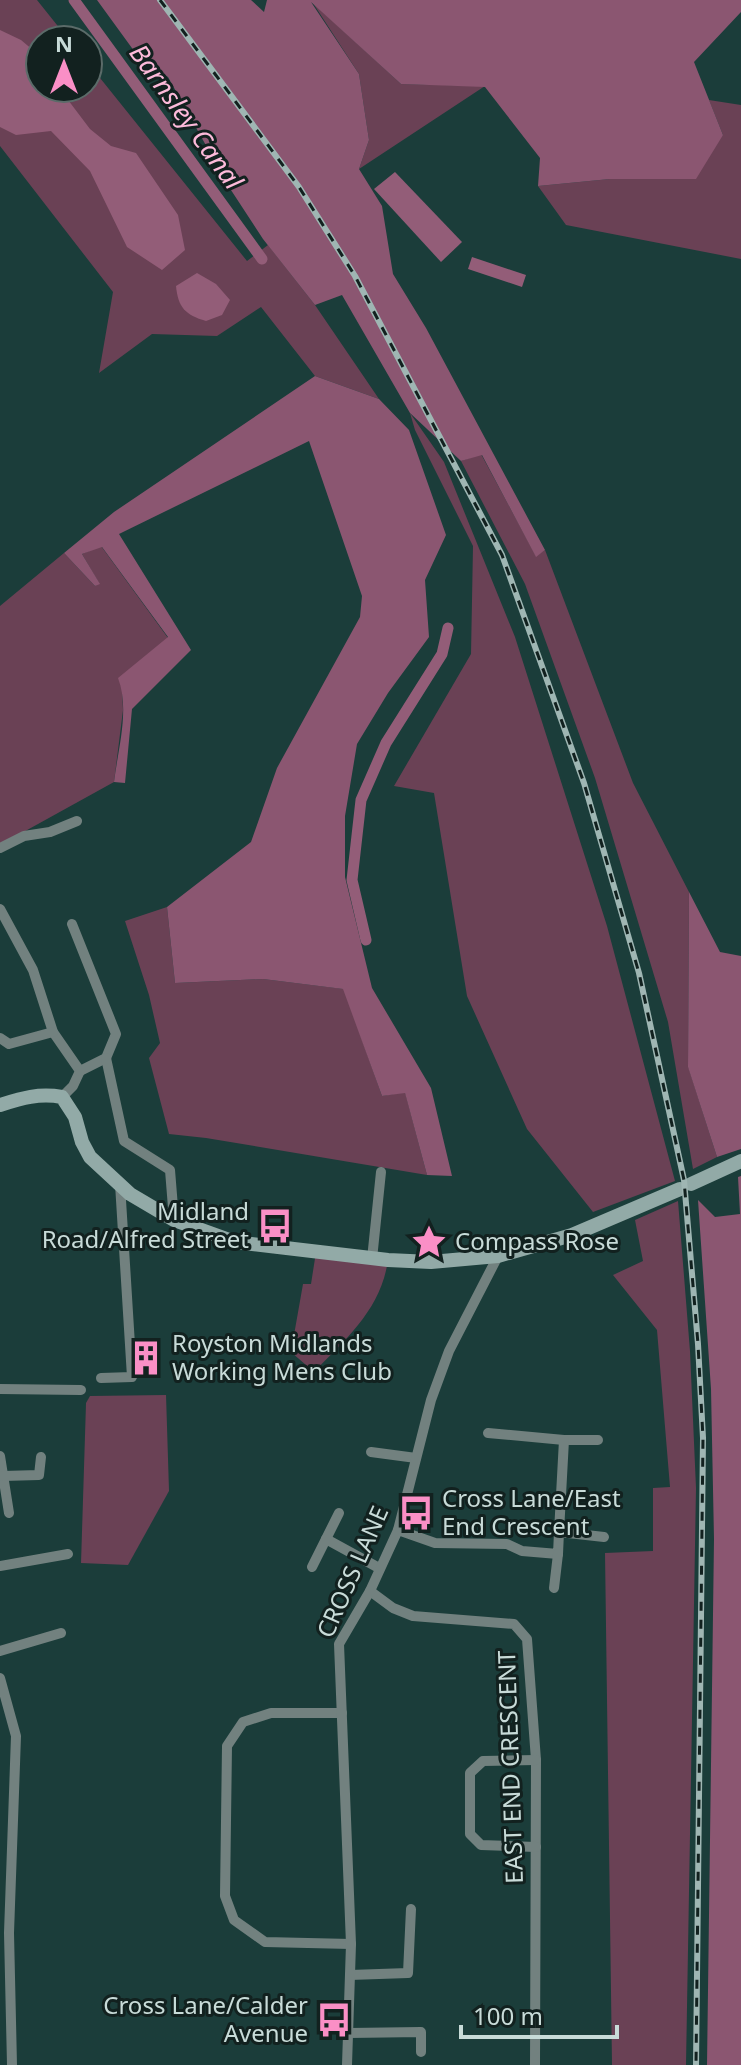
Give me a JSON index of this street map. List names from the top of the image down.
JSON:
{
  "streets": {
    "street": ["CROSS LANE", "EAST END CRESCENT"]
  },
  "crossings": [
    ["CROSS LANE", "EAST END CRESCENT"]
  ],
  "water": ["Barnsley Canal"],
  "places": {
    "bus stop": ["Midland Road/Alfred Street", "Cross Lane/East End Crescent", "Cross Lane/Calder Avenue"],
    "place": ["Compass Rose"],
    "building": ["Royston Midlands Working Mens Club"]
  },
  "scale_bar": "100 m",
  "north": "top"
}
